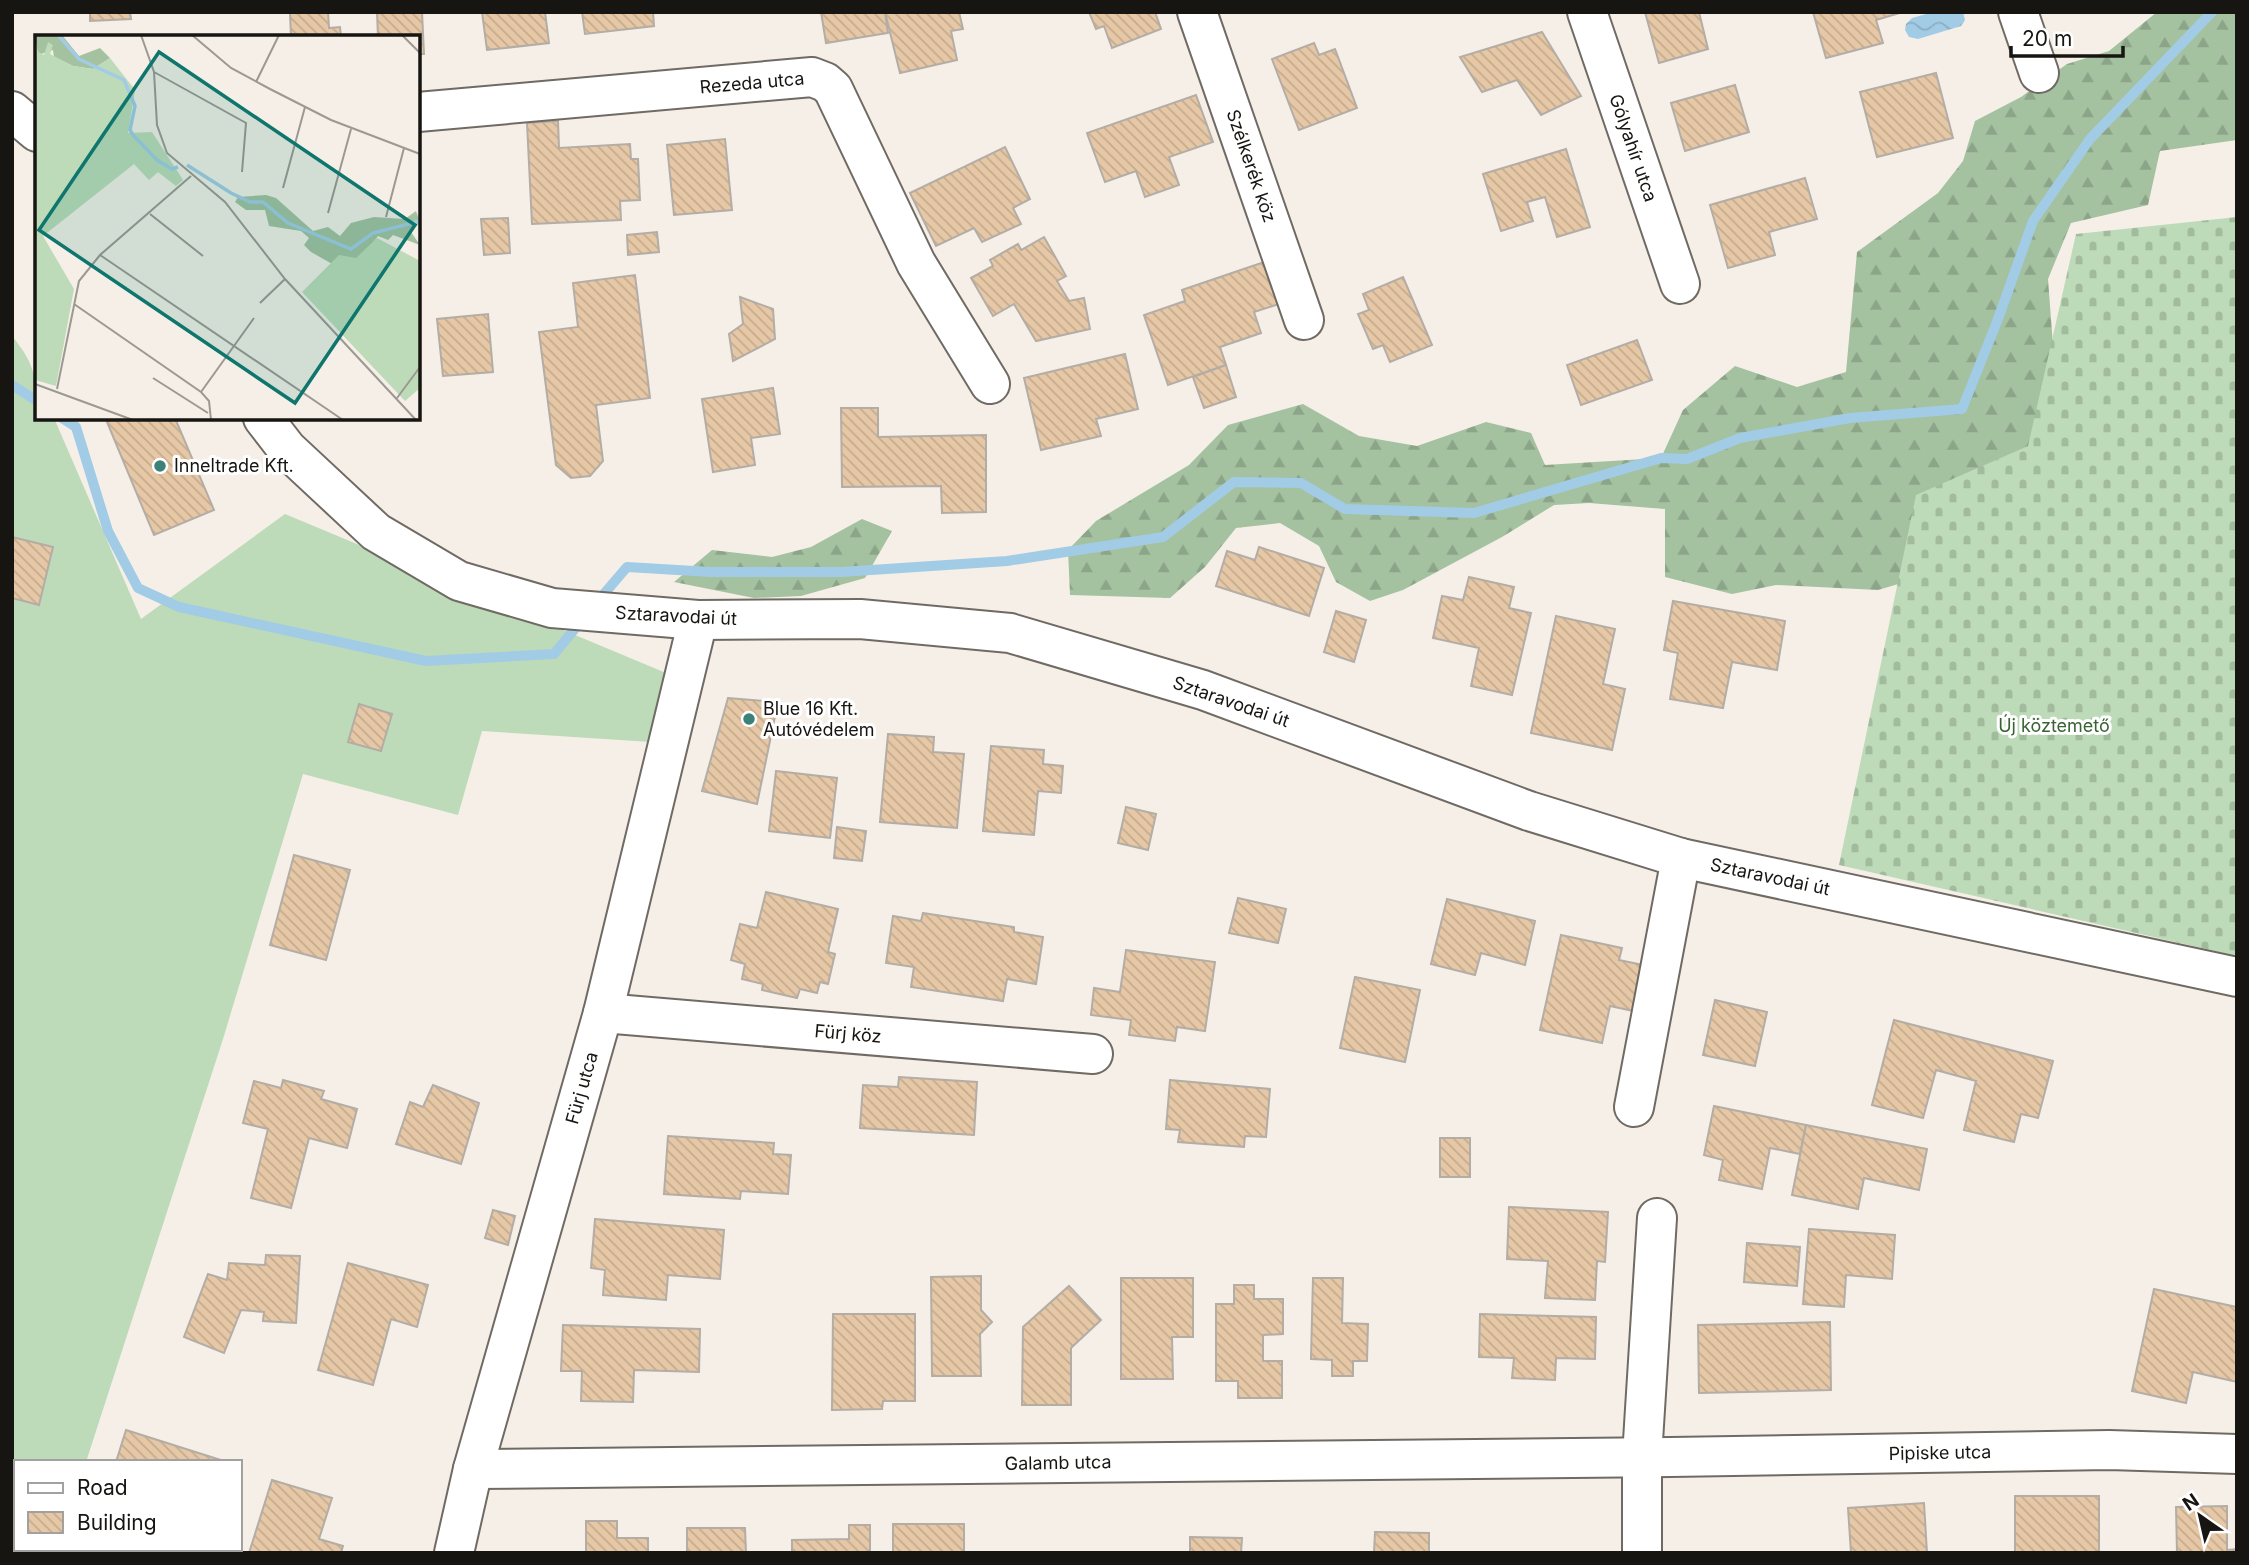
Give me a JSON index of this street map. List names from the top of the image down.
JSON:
{
  "streets": {
    "street": [
      "Rezeda utca",
      "Gólyahír utca",
      "Szélkerék köz",
      "Sztaravodai út",
      "Fürj köz",
      "Fürj utca",
      "Pipiske utca",
      "Galamb utca"
    ]
  },
  "crossings": [
    ["Sztaravodai út", "Fürj utca"],
    ["Fürj köz", "Fürj utca"],
    ["Fürj utca", "Galamb utca"],
    ["Pipiske utca", "Galamb utca"]
  ],
  "parks": ["Új köztemető"],
  "places": ["Inneltrade Kft.", "Blue 16 Kft. Autóvédelem"],
  "legend": ["Road", "Building"],
  "scale_bar": "20 m",
  "north": "top left"
}
